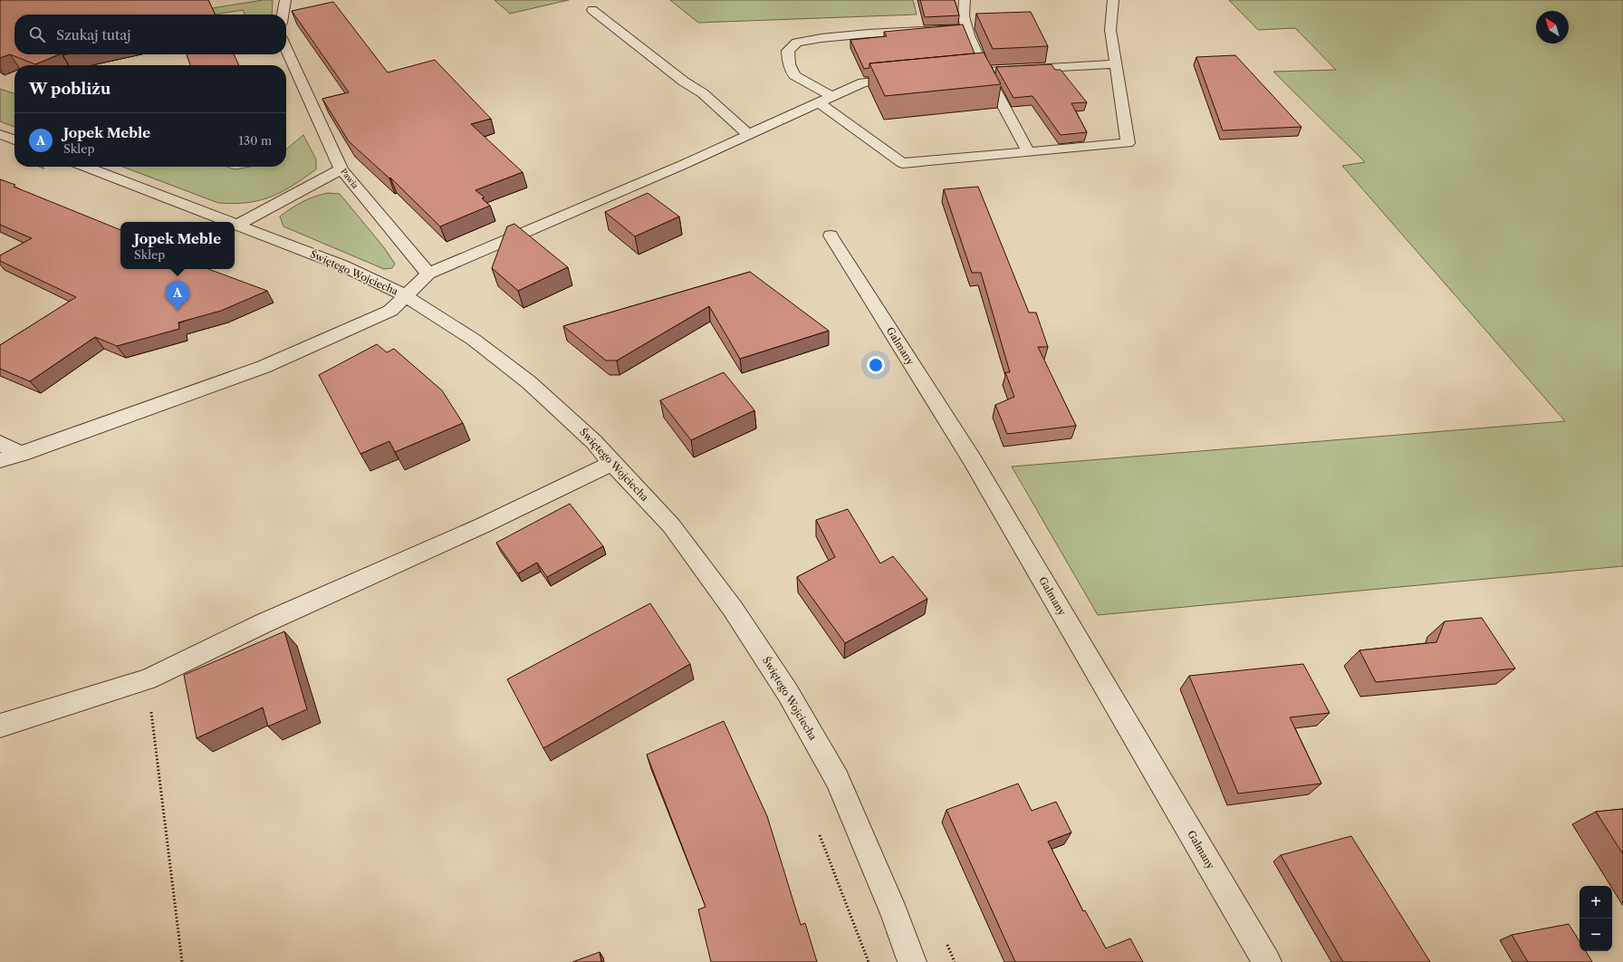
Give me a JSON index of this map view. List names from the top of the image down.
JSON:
{
  "streets": {
    "street": ["Pawia", "Świętego Wojciecha", "Galmany"]
  },
  "north": "top left",
  "page": {
    "search": "Szukaj tutaj",
    "heading": "W pobliżu",
    "list": [
      {
        "mark": "A",
        "name": "Jopek Meble",
        "note": "Sklep",
        "value": "130 m"
      }
    ],
    "popup": ["Jopek Meble", "Sklep"],
    "pins": "A",
    "map_buttons": ["+", "−"]
  }
}
